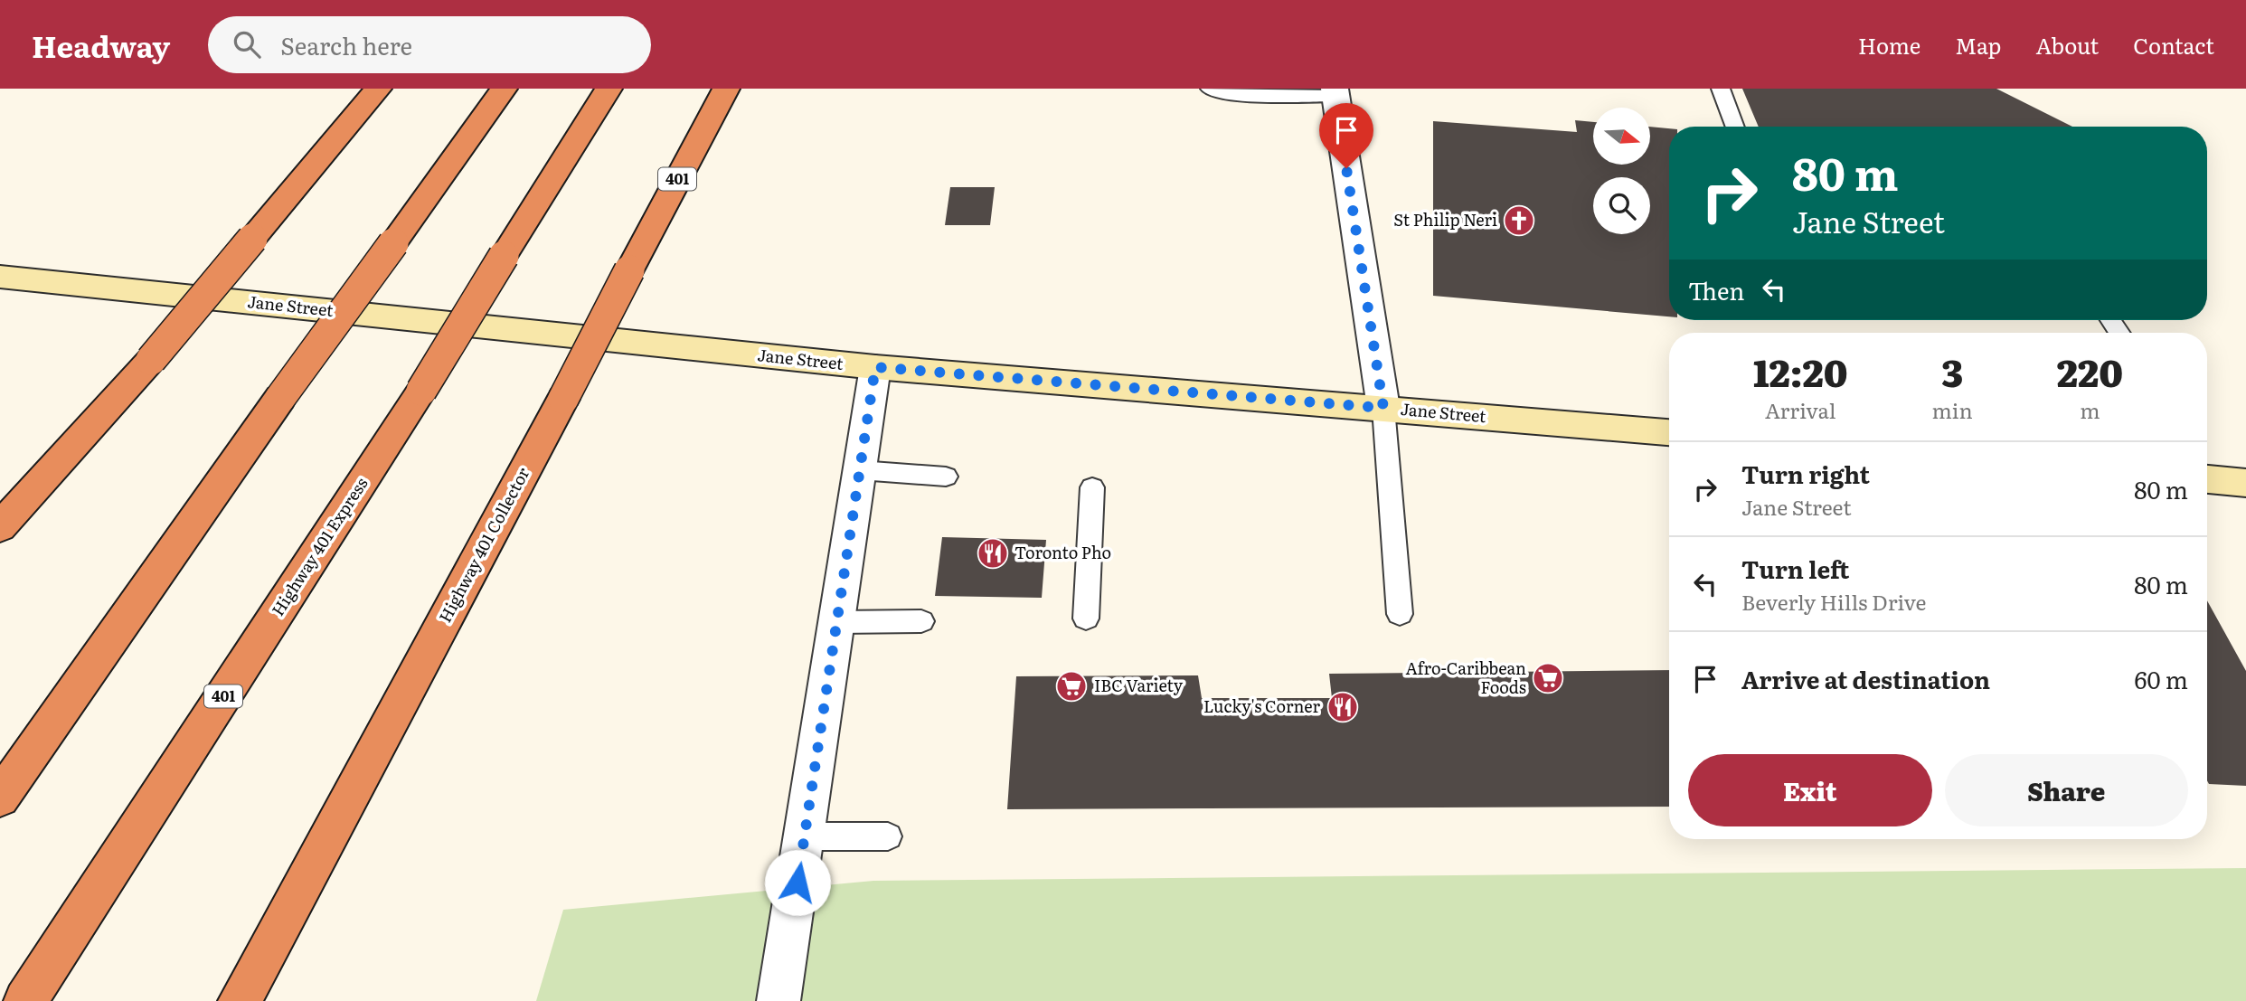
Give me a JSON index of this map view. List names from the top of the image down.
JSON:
{
  "streets": {
    "highway": ["401", "Highway 401 Collector", "Highway 401 Express"],
    "main road": ["Jane Street"]
  },
  "places": {
    "church": ["St Philip Neri"],
    "restaurant": ["Toronto Pho", "Lucky's Corner"],
    "supermarket": ["Afro-Caribbean Foods", "IBC Variety"]
  },
  "north": "right",
  "page": {
    "header": "Headway",
    "search": "Search here",
    "nav": [
      "Home",
      "Map",
      "About",
      "Contact"
    ],
    "turn": ["80 m", "Jane Street"],
    "then": "Then",
    "eta": [
      "12:20",
      "Arrival",
      "3",
      "min",
      "220",
      "m"
    ],
    "list": [
      {
        "name": "Turn right",
        "note": "Jane Street",
        "value": "80 m"
      },
      {
        "name": "Turn left",
        "note": "Beverly Hills Drive",
        "value": "80 m"
      },
      {
        "name": "Arrive at destination",
        "value": "60 m"
      }
    ],
    "buttons": ["Exit", "Share"]
  }
}
